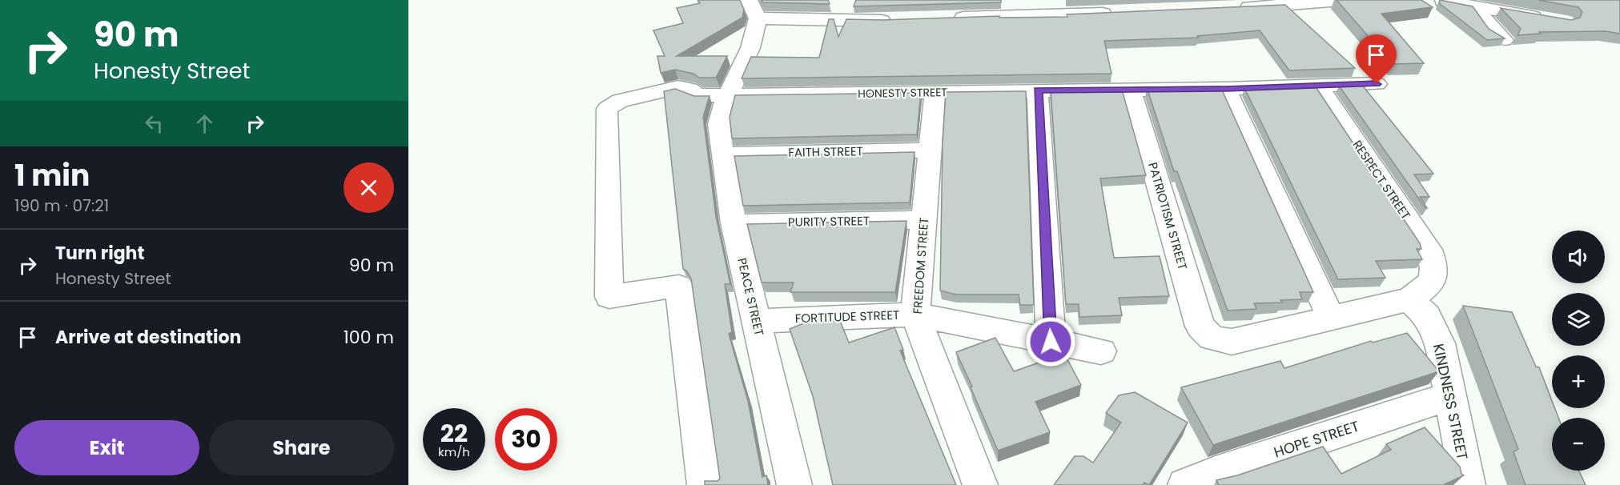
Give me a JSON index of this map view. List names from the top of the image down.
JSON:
{
  "streets": {
    "street": [
      "HONESTY STREET",
      "FAITH STREET",
      "RESPECT STREET",
      "PATRIOTISM STREET",
      "PURITY STREET",
      "FREEDOM STREET",
      "PEACE STREET",
      "FORTITUDE STREET",
      "KINDNESS STREET",
      "HOPE STREET"
    ]
  },
  "crossings": [
    ["HONESTY STREET", "RESPECT STREET"],
    ["HONESTY STREET", "PATRIOTISM STREET"],
    ["HONESTY STREET", "FREEDOM STREET"],
    ["HONESTY STREET", "PEACE STREET"],
    ["FAITH STREET", "FREEDOM STREET"],
    ["FAITH STREET", "PEACE STREET"],
    ["RESPECT STREET", "KINDNESS STREET"],
    ["PURITY STREET", "FREEDOM STREET"],
    ["PURITY STREET", "PEACE STREET"],
    ["FREEDOM STREET", "FORTITUDE STREET"],
    ["PEACE STREET", "FORTITUDE STREET"],
    ["KINDNESS STREET", "HOPE STREET"]
  ],
  "page": {
    "turn": ["90 m", "Honesty Street"],
    "heading": ["1 min", "190 m · 07:21"],
    "list": [
      {
        "name": "Turn right",
        "note": "Honesty Street",
        "value": "90 m"
      },
      {
        "name": "Arrive at destination",
        "value": "100 m"
      }
    ],
    "map_buttons": ["+", "−"],
    "speed": "22 km/h",
    "limit": "30",
    "buttons": ["Exit", "Share"]
  }
}
